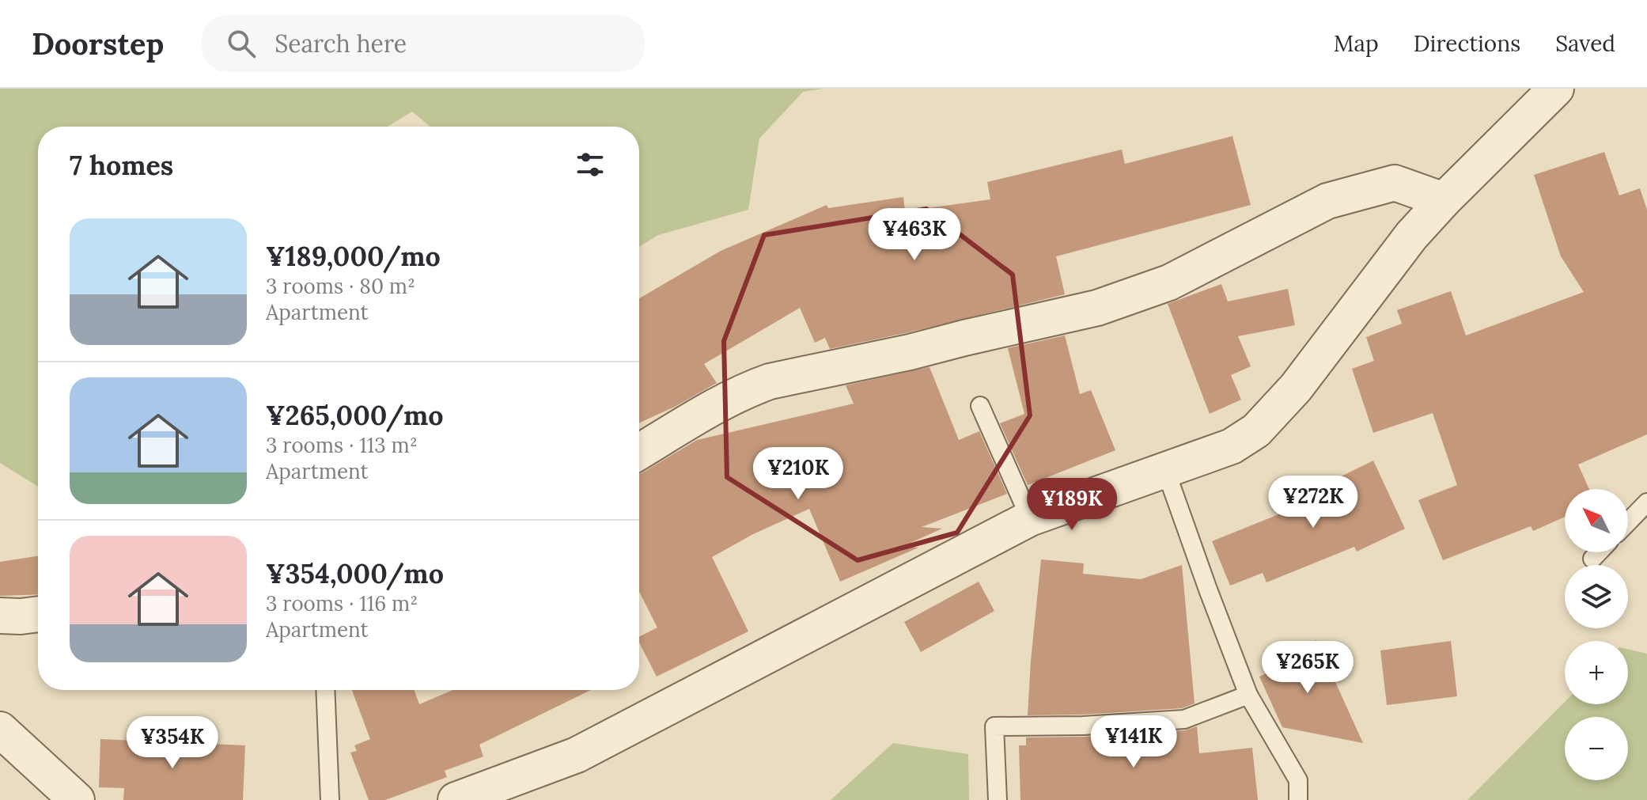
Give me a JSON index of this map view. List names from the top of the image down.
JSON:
{
  "north": "top left",
  "page": {
    "header": "Doorstep",
    "search": "Search here",
    "nav": ["Map", "Directions", "Saved"],
    "heading": "7 homes",
    "list": [
      {
        "name": "¥189,000/mo",
        "note": "3 rooms · 80 m² · Apartment"
      },
      {
        "name": "¥265,000/mo",
        "note": "3 rooms · 113 m² · Apartment"
      },
      {
        "name": "¥354,000/mo",
        "note": "3 rooms · 116 m² · Apartment"
      }
    ],
    "price": [
      "¥463K",
      "¥210K",
      "¥272K",
      "¥189K",
      "¥265K",
      "¥141K",
      "¥354K"
    ],
    "map_buttons": ["+", "−"]
  }
}
